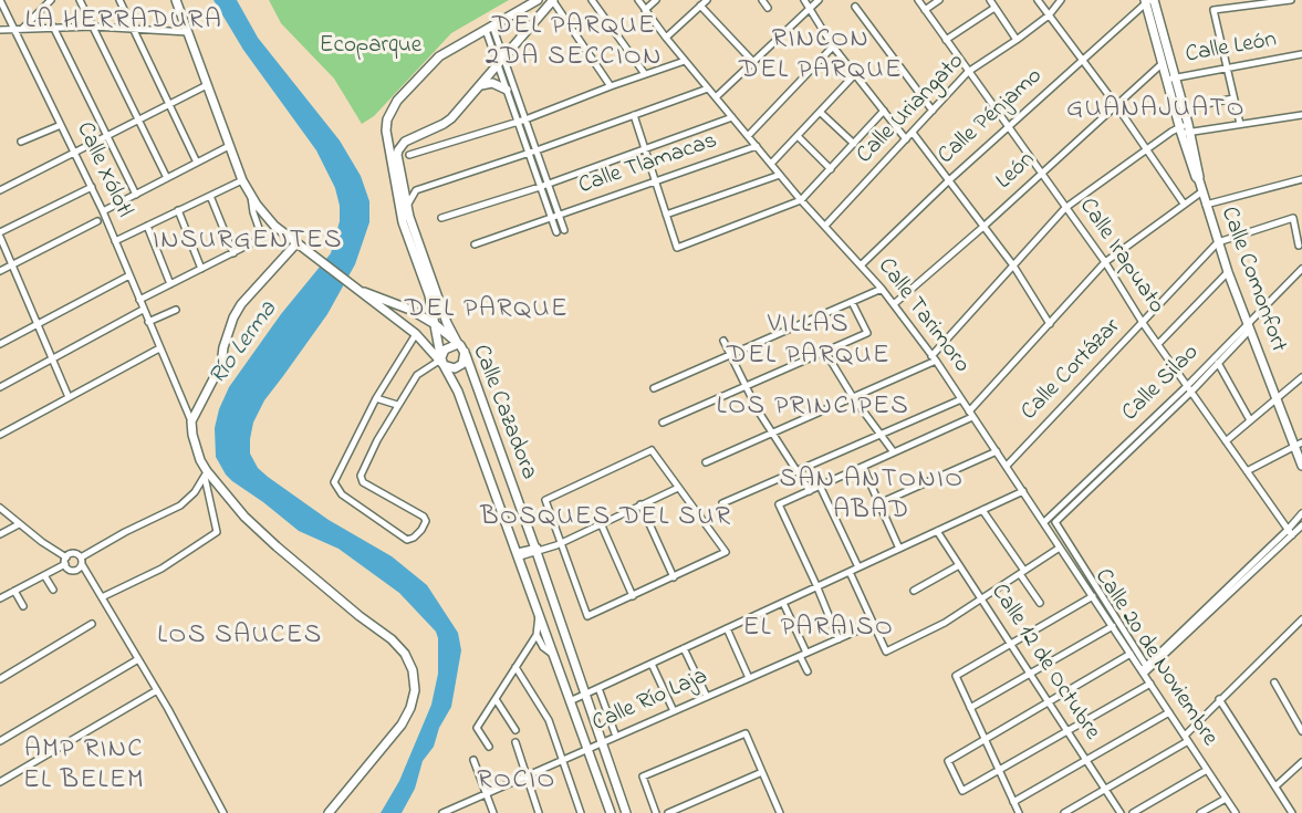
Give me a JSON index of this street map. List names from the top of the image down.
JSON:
{
  "streets": {
    "street": [
      "Calle León",
      "Calle Uriangato",
      "Calle Pénjamo",
      "Calle Tlamacas",
      "Calle Xólotl",
      "León",
      "Calle Irapuato",
      "Calle Comonfort",
      "Calle Tarimoro",
      "Calle Cortázar",
      "Calle Silao",
      "Calle Cazadora",
      "Calle 20 de Noviembre",
      "Calle 12 de Octubre",
      "Calle Río Laja"
    ]
  },
  "crossings": [
    ["Calle León", "Calle Comonfort"],
    ["Calle Uriangato", "Calle Irapuato"],
    ["Calle Uriangato", "Calle Tarimoro"],
    ["Calle Pénjamo", "Calle Irapuato"],
    ["Calle Pénjamo", "Calle Comonfort"],
    ["Calle Pénjamo", "Calle Tarimoro"],
    ["Calle Tlamacas", "Calle Tarimoro"],
    ["León", "Calle Irapuato"],
    ["León", "Calle Comonfort"],
    ["León", "Calle Tarimoro"],
    ["Calle Irapuato", "Calle Cortázar"],
    ["Calle Irapuato", "Calle Silao"],
    ["Calle Comonfort", "Calle Cortázar"],
    ["Calle Comonfort", "Calle Silao"],
    ["Calle Tarimoro", "Calle Cortázar"],
    ["Calle Tarimoro", "Calle Silao"],
    ["Calle Tarimoro", "Calle 20 de Noviembre"],
    ["Calle Silao", "Calle 20 de Noviembre"],
    ["Calle Cazadora", "Calle Río Laja"]
  ],
  "districts": [
    "LA HERRADURA",
    "DEL PARQUE 2DA SECCION",
    "RINCON DEL PARQUE",
    "GUANAJUATO",
    "INSURGENTES",
    "DEL PARQUE",
    "VILLAS DEL PARQUE",
    "LOS PRINCIPES",
    "SAN ANTONIO ABAD",
    "BOSQUES DEL SUR",
    "EL PARAISO",
    "LOS SAUCES",
    "AMP RINC EL BELEM",
    "ROCIO"
  ],
  "water": ["Río Lerma"],
  "parks": ["Ecoparque"]
}
